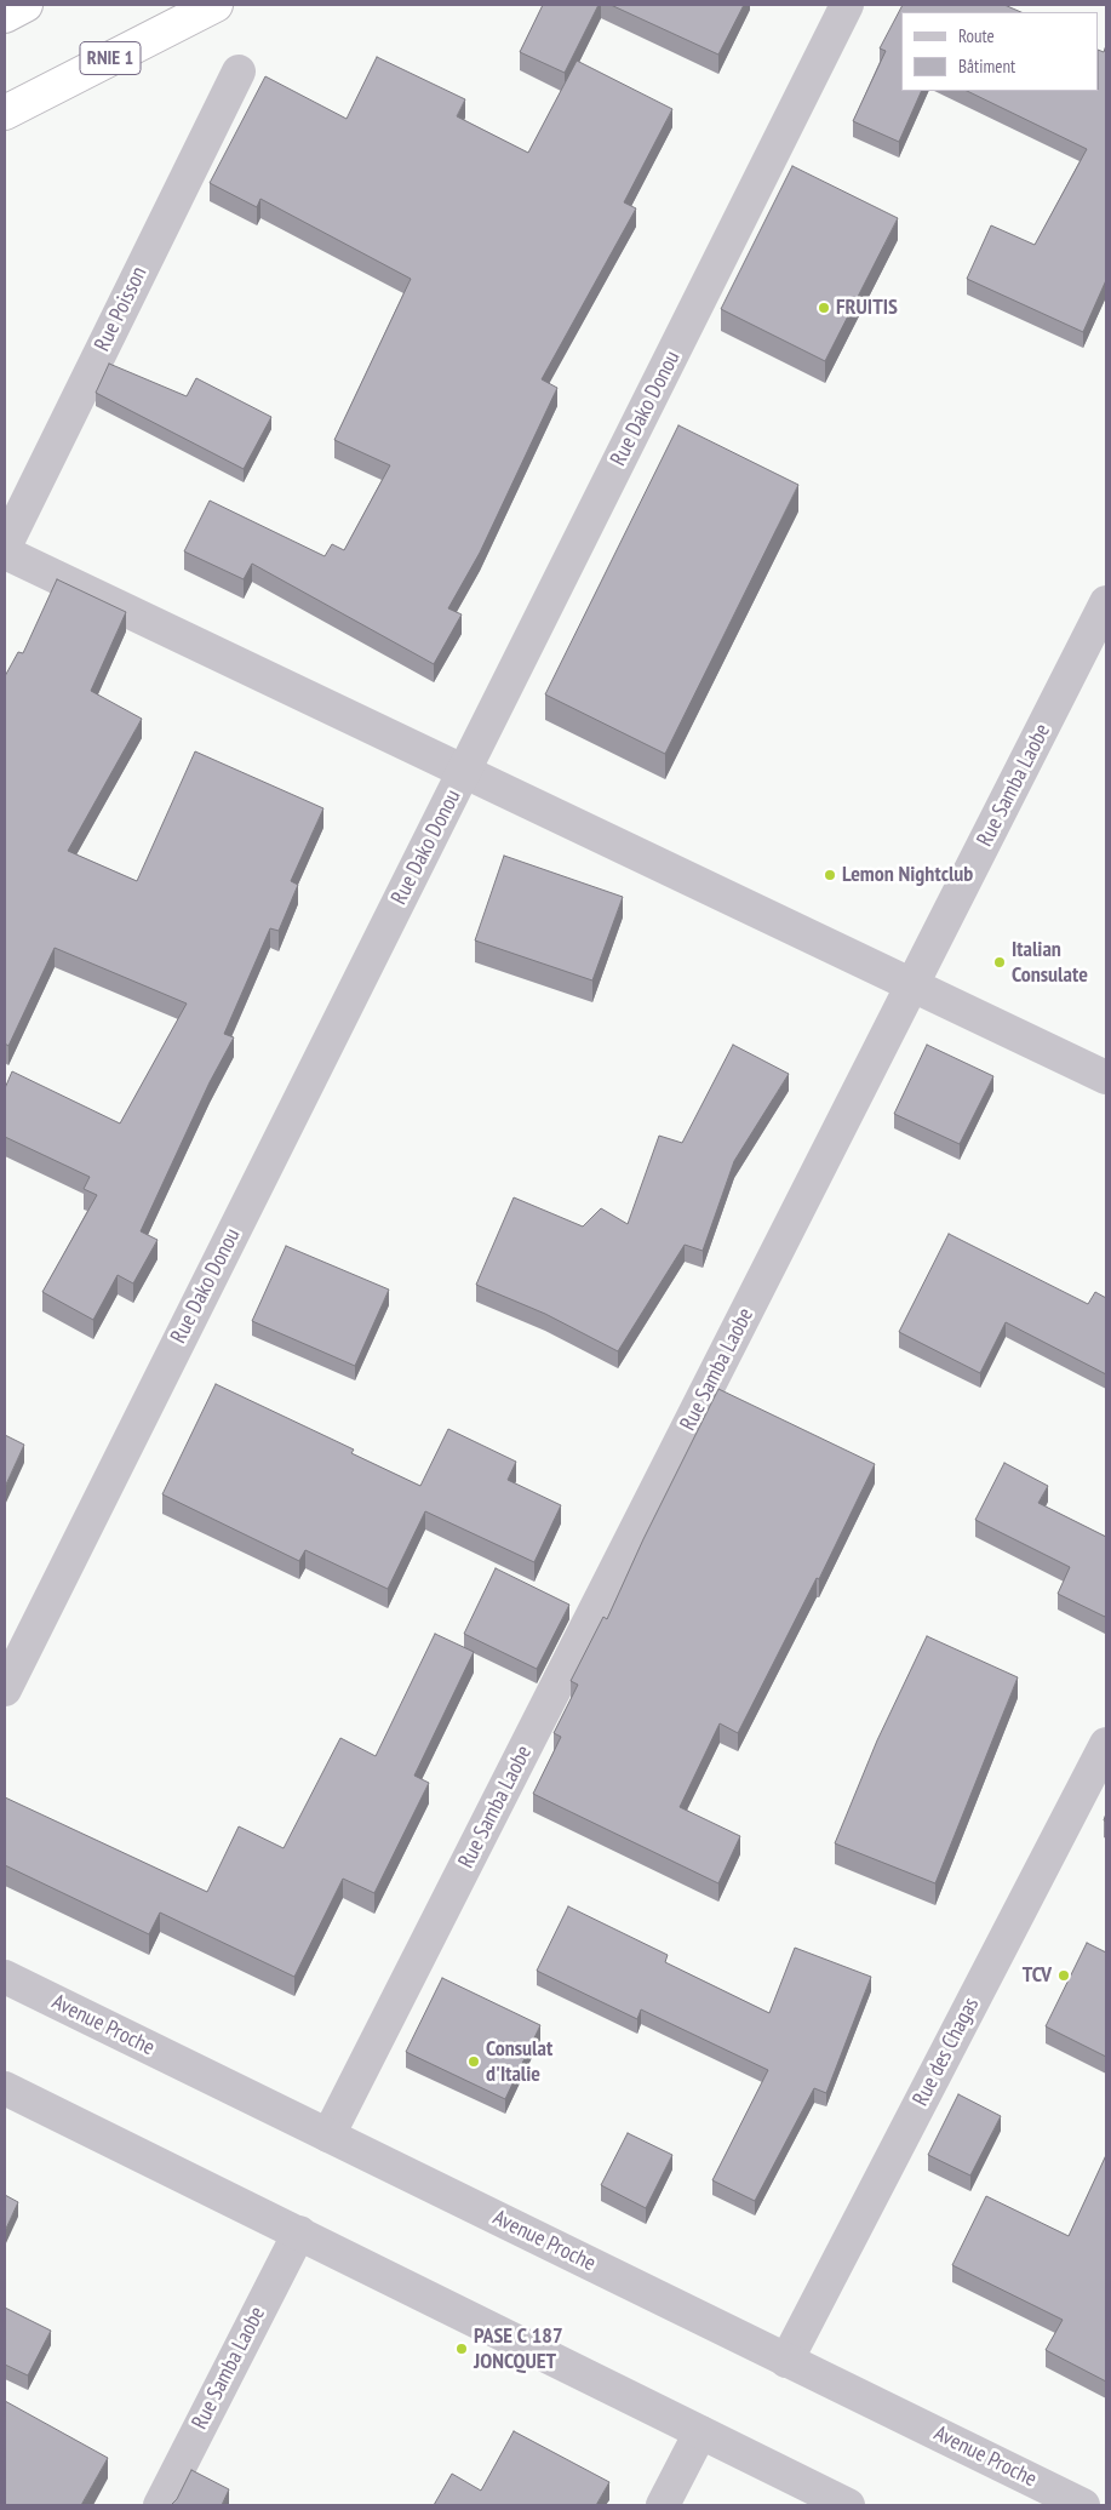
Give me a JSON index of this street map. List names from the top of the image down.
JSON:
{
  "streets": {
    "highway": ["RNIE 1"],
    "street": [
      "Rue Poisson",
      "Rue Dako Donou",
      "Rue Samba Laobe",
      "Avenue Proche",
      "Rue des Chagas"
    ]
  },
  "crossings": [
    ["Rue Samba Laobe", "Avenue Proche"],
    ["Avenue Proche", "Rue des Chagas"]
  ],
  "places": [
    "FRUITIS",
    "Lemon Nightclub",
    "Italian Consulate",
    "TCV",
    "Consulat d'Italie",
    "PASE C 187 JONCQUET"
  ],
  "legend": ["Route", "Bâtiment"]
}
